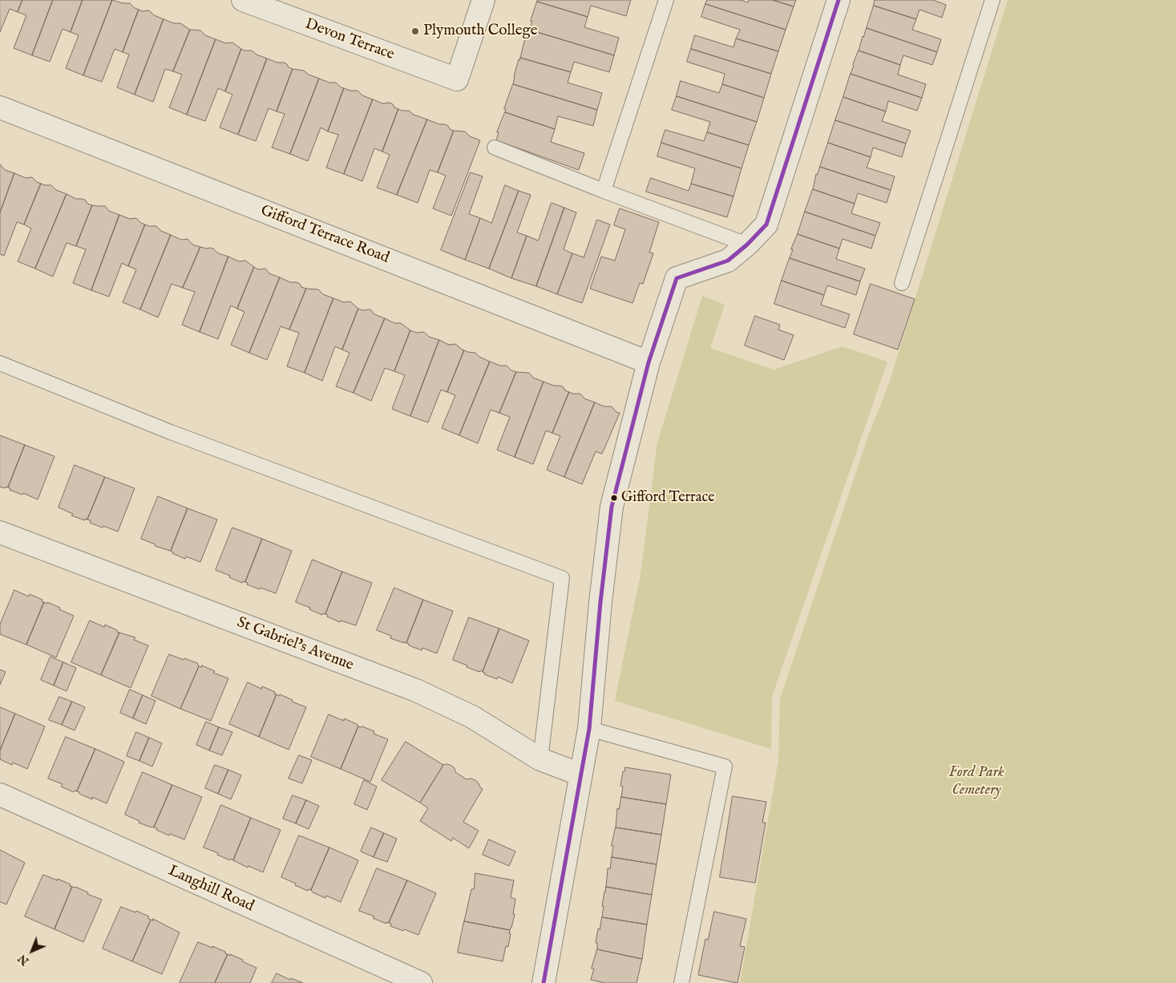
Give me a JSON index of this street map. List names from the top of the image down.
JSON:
{
  "streets": {
    "street": [
      "Devon Terrace",
      "Gifford Terrace Road",
      "St Gabriel's Avenue",
      "Langhill Road"
    ]
  },
  "parks": ["Ford Park Cemetery"],
  "places": ["Plymouth College", "Gifford Terrace"],
  "north": "bottom left"
}
